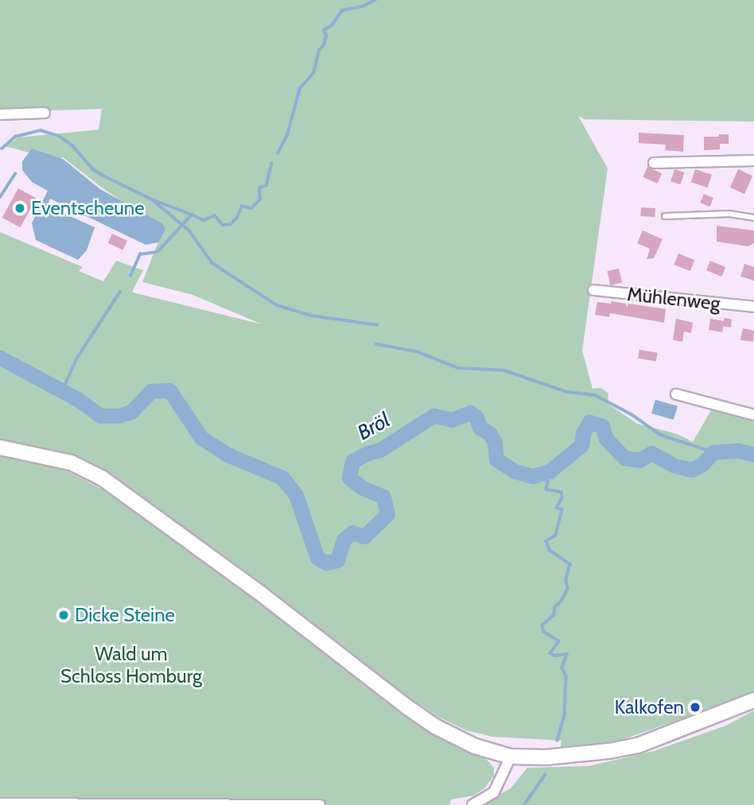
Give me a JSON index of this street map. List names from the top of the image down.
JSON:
{
  "streets": {
    "street": ["Mühlenweg"]
  },
  "water": ["Bröl"],
  "parks": ["Wald um Schloss Homburg"],
  "places": ["Eventscheune", "Dicke Steine", "Kalkofen"]
}
